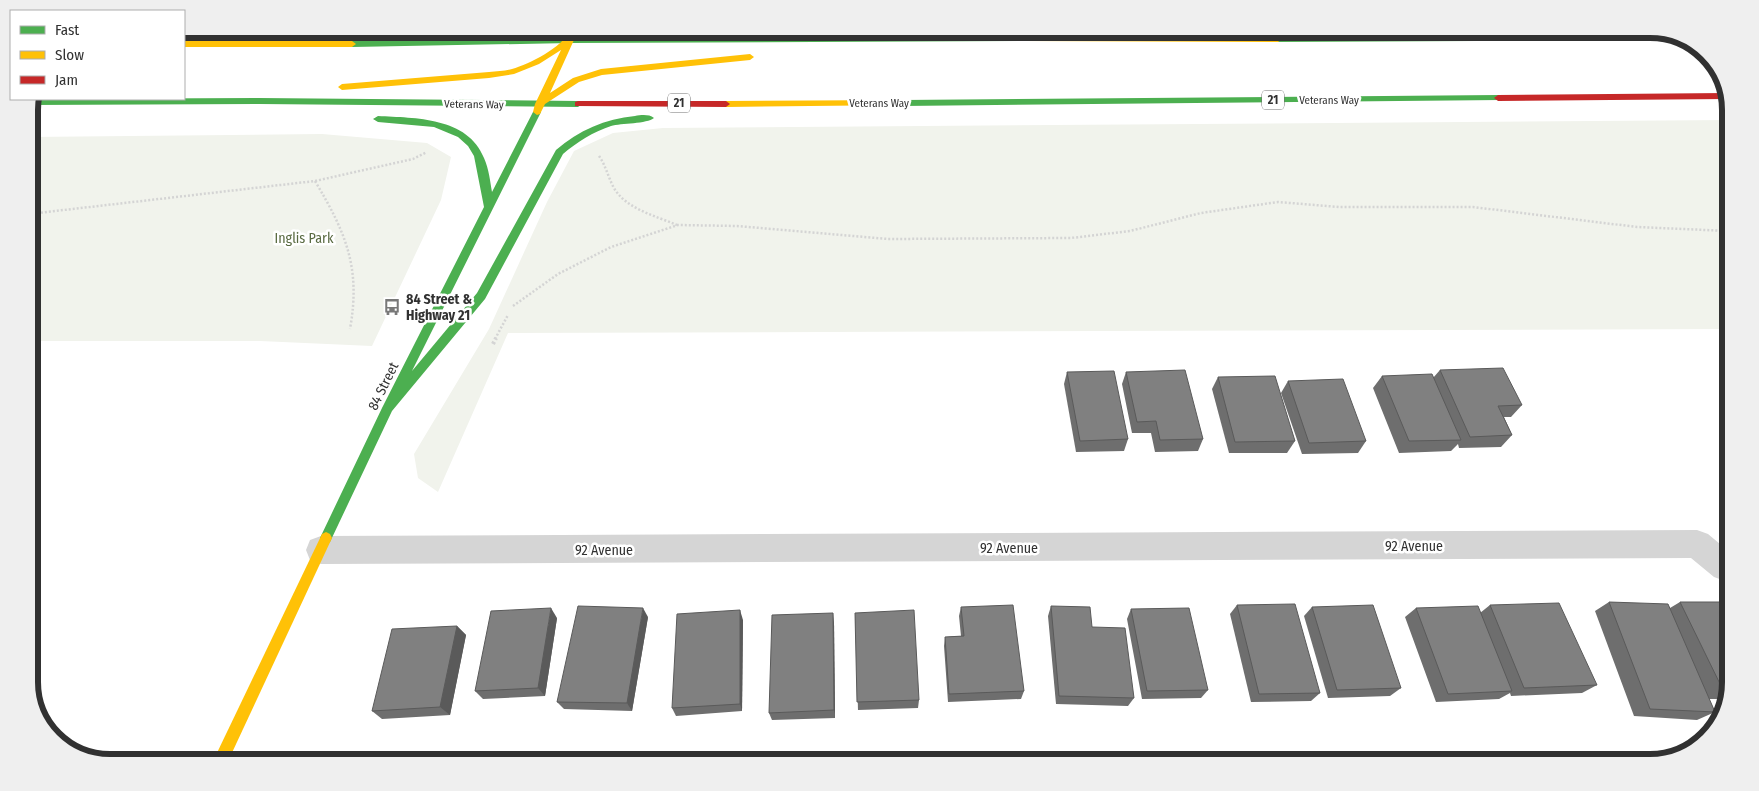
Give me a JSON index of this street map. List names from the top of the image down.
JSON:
{
  "streets": {
    "main road": ["21", "Veterans Way", "84 Street"],
    "street": ["92 Avenue"]
  },
  "crossings": [
    ["Veterans Way", "84 Street"],
    ["84 Street", "92 Avenue"]
  ],
  "parks": ["Inglis Park"],
  "places": {
    "bus stop": ["84 Street & Highway 21"]
  },
  "legend": ["Fast", "Slow", "Jam"]
}
